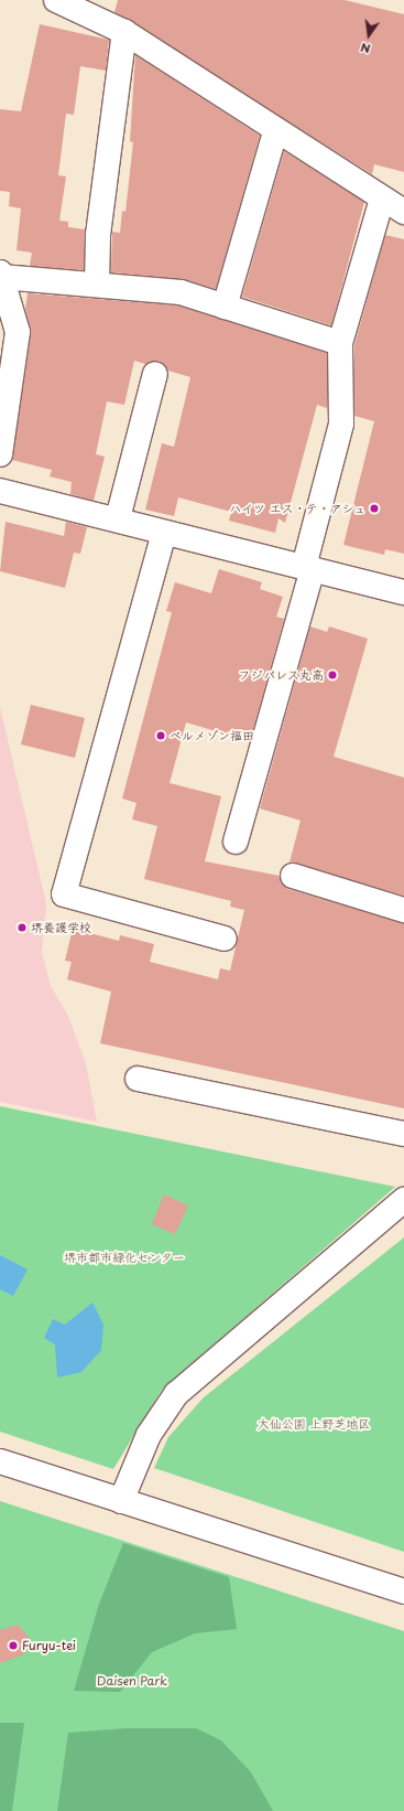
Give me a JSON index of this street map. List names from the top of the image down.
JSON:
{
  "parks": ["堺市都市緑化センター", "大仙公園 上野芝地区", "Daisen Park"],
  "places": [
    "ハイツ エス・テ・アシュ",
    "フジパレス丸高",
    "ベルメゾン福田",
    "堺養護学校",
    "Furyu-tei"
  ],
  "north": "bottom"
}
